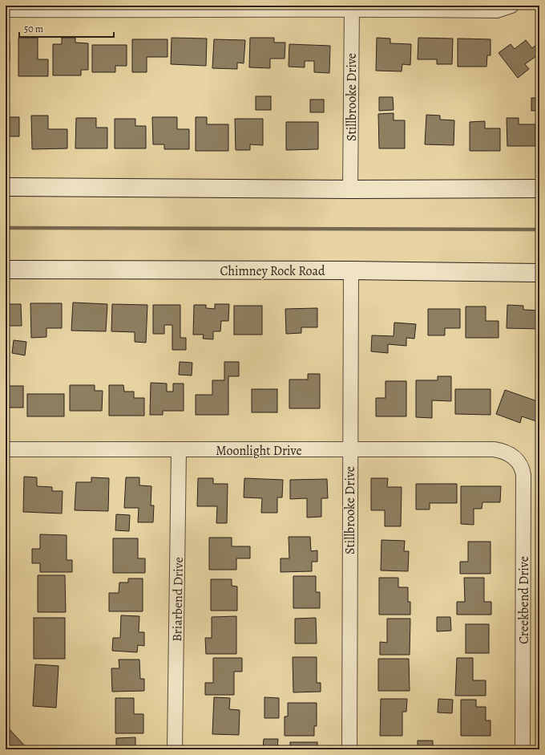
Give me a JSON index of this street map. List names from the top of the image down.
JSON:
{
  "streets": {
    "main road": ["Chimney Rock Road"],
    "street": [
      "Stillbrooke Drive",
      "Moonlight Drive",
      "Briarbend Drive",
      "Creekbend Drive"
    ]
  },
  "crossings": [
    ["Stillbrooke Drive", "Chimney Rock Road"],
    ["Stillbrooke Drive", "Moonlight Drive"],
    ["Moonlight Drive", "Briarbend Drive"],
    ["Moonlight Drive", "Creekbend Drive"]
  ],
  "scale_bar": "50 m"
}
